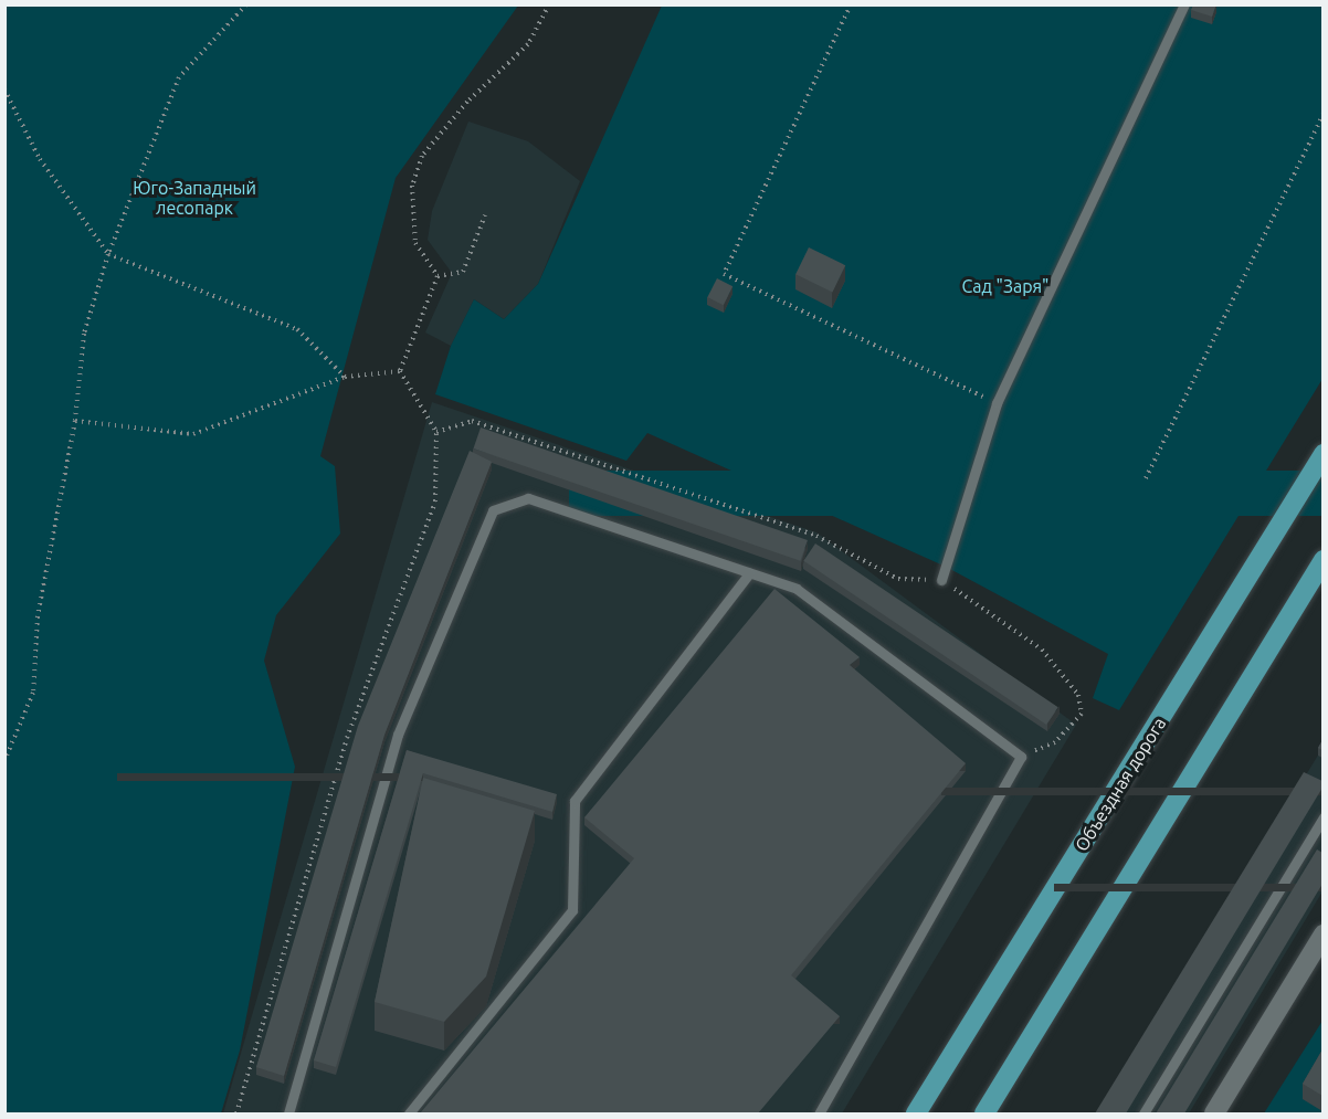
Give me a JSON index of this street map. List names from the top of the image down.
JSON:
{
  "streets": {
    "main road": ["Объездная дорога"]
  },
  "parks": ["Юго-Западный лесопарк", "Сад \"Заря\""]
}
